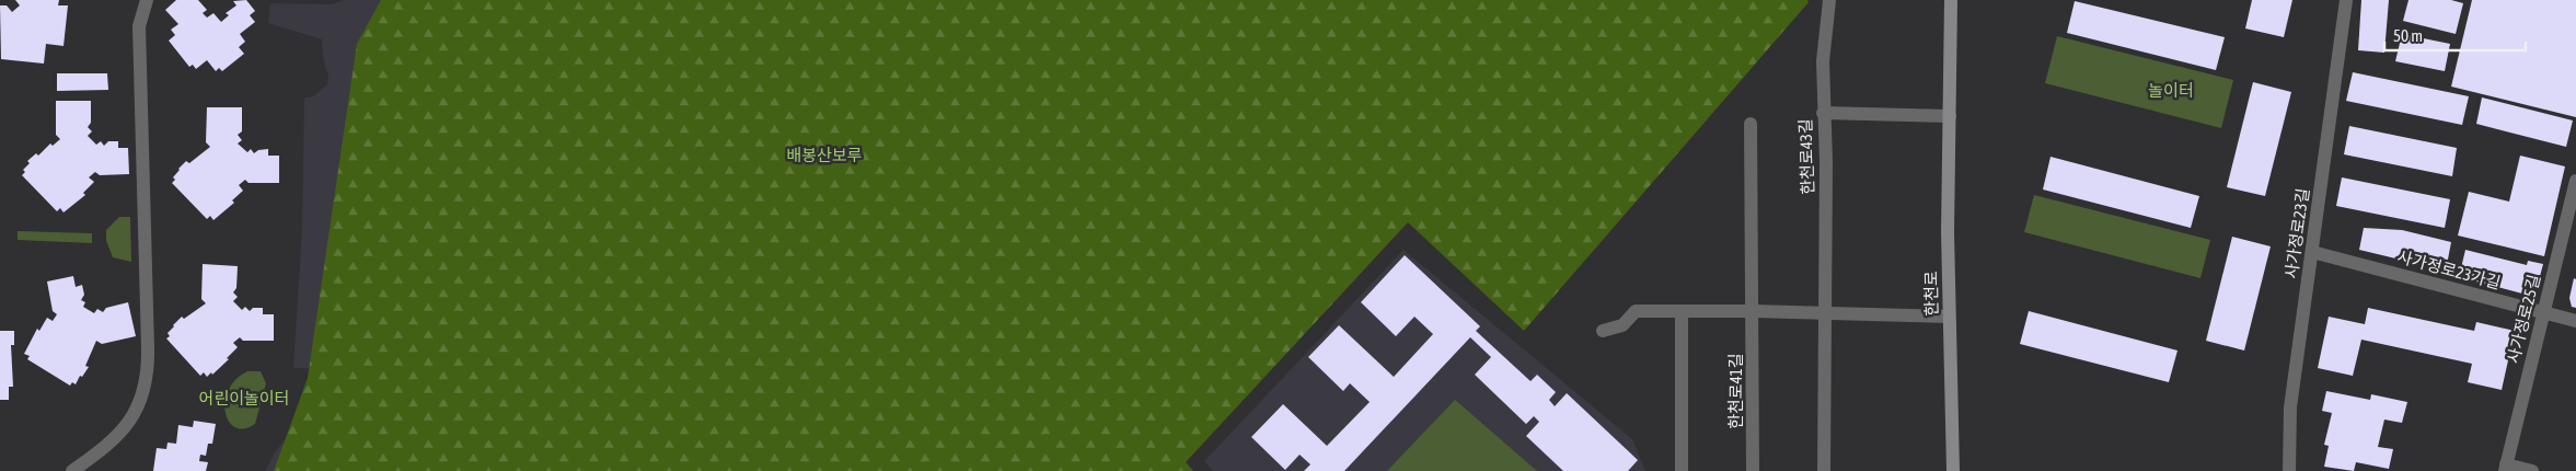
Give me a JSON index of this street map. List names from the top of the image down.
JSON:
{
  "streets": {
    "main road": ["한천로"],
    "street": [
      "한천로43길",
      "사가정로23길",
      "사가정로23가길",
      "사가정로25길",
      "한천로41길"
    ]
  },
  "crossings": [
    ["사가정로23길", "사가정로23가길"],
    ["사가정로23가길", "사가정로25길"]
  ],
  "parks": ["놀이터", "배봉산보루", "어린이놀이터"],
  "scale_bar": "50 m"
}
